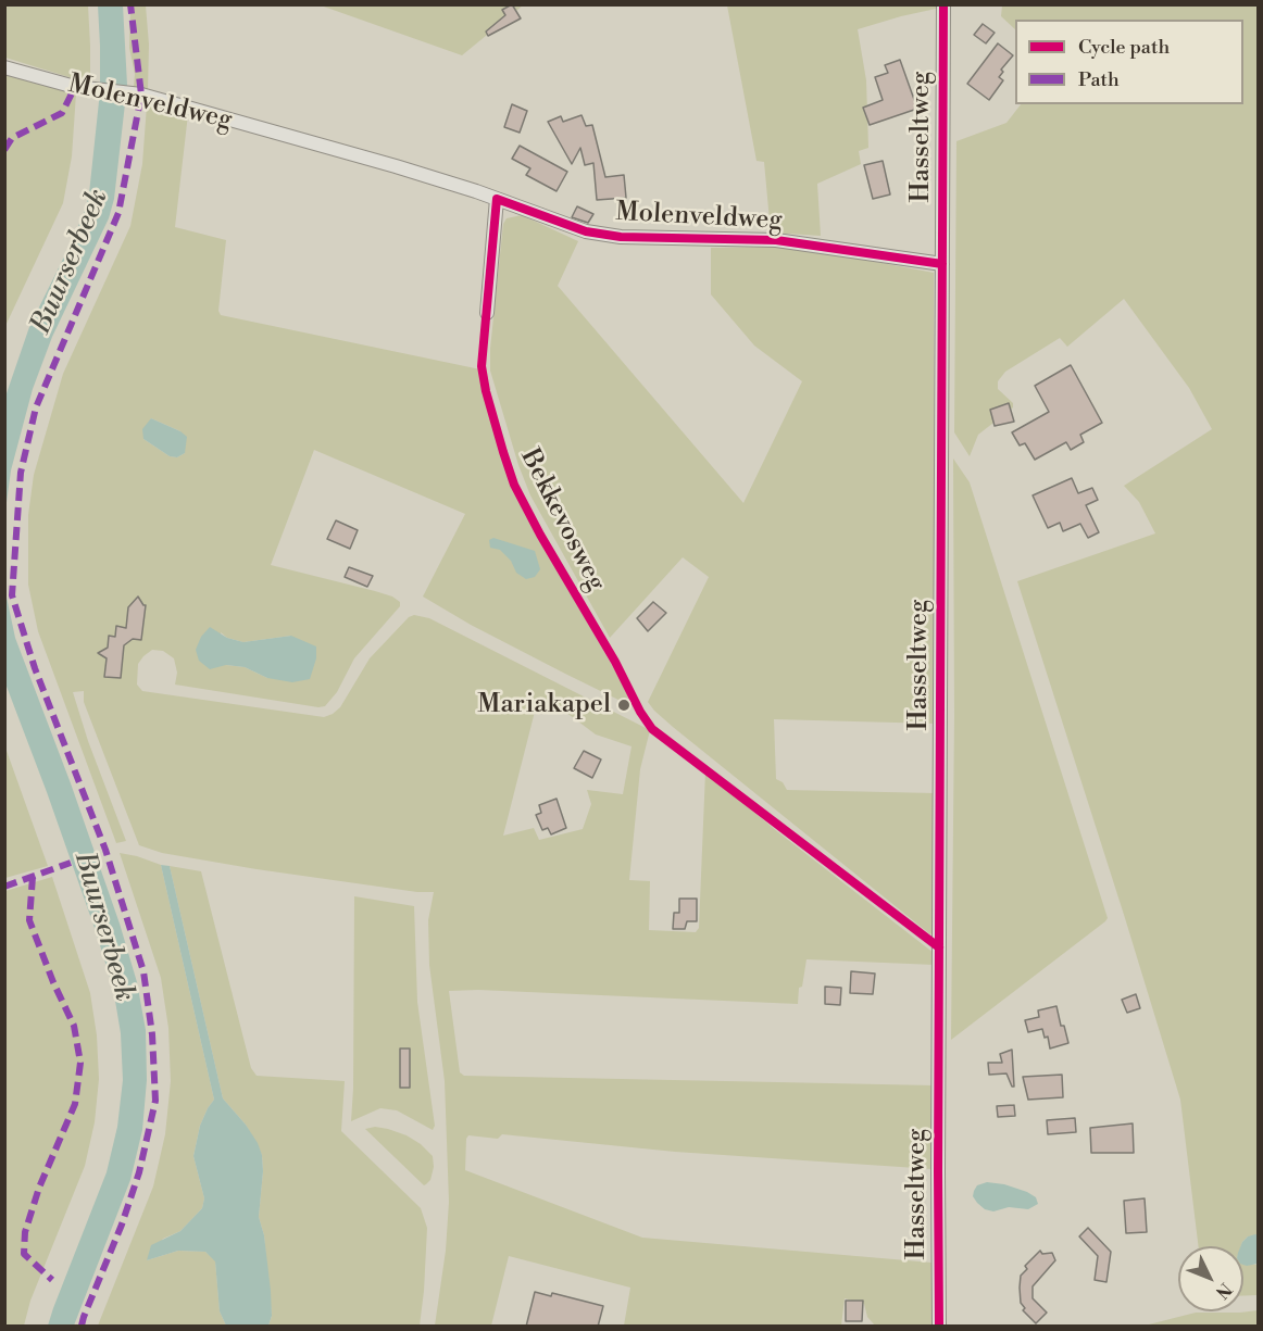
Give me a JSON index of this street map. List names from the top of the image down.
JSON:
{
  "streets": {
    "street": ["Molenveldweg", "Hasseltweg"],
    "cycle path": ["Bekkevosweg"]
  },
  "crossings": [
    ["Molenveldweg", "Hasseltweg"]
  ],
  "water": ["Buurserbeek"],
  "places": ["Mariakapel"],
  "legend": ["Cycle path", "Path"],
  "north": "bottom right"
}
